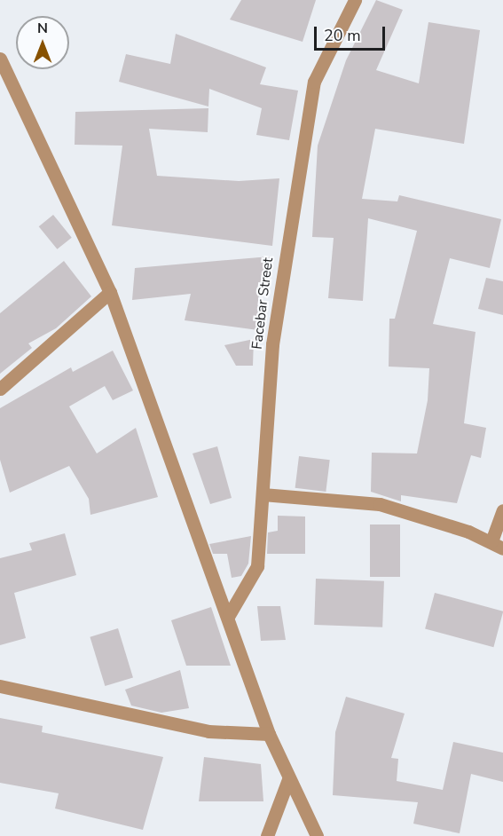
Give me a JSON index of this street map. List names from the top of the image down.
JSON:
{
  "streets": {
    "street": ["Facebar Street"]
  },
  "scale_bar": "20 m",
  "north": "top"
}
